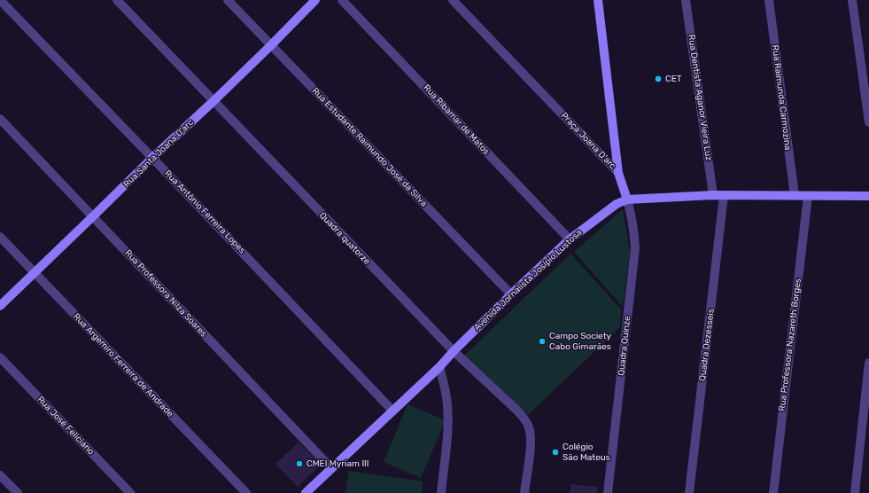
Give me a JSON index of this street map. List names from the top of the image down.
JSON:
{
  "streets": {
    "street": [
      "Rua Dentista Aganor Vieira Luz",
      "Rua Raimunda Carmozina",
      "Rua Ribamar de Matos",
      "Praça Joana D'arc",
      "Rua Estudante Raimundo José da Silva",
      "Rua Santa Joana D'arc",
      "Rua Antônio Ferreira Lopes",
      "Quadra quatorze",
      "Avenida Jornalista Josípio Lustosa",
      "Rua Professora Nilza Soares",
      "Quadra Dezesseis",
      "Rua Professora Nazareth Borges",
      "Quadra Quinze",
      "Rua Argemiro Ferreira de Andrade",
      "Rua José Feliciano"
    ]
  },
  "crossings": [
    ["Rua Dentista Aganor Vieira Luz", "Avenida Jornalista Josípio Lustosa"],
    ["Rua Raimunda Carmozina", "Avenida Jornalista Josípio Lustosa"],
    ["Rua Ribamar de Matos", "Avenida Jornalista Josípio Lustosa"],
    ["Rua Estudante Raimundo José da Silva", "Rua Santa Joana D'arc"],
    ["Rua Estudante Raimundo José da Silva", "Avenida Jornalista Josípio Lustosa"],
    ["Rua Santa Joana D'arc", "Rua Antônio Ferreira Lopes"],
    ["Rua Santa Joana D'arc", "Quadra quatorze"],
    ["Rua Santa Joana D'arc", "Rua Professora Nilza Soares"],
    ["Rua Santa Joana D'arc", "Rua Argemiro Ferreira de Andrade"],
    ["Rua Antônio Ferreira Lopes", "Avenida Jornalista Josípio Lustosa"],
    ["Quadra quatorze", "Avenida Jornalista Josípio Lustosa"],
    ["Avenida Jornalista Josípio Lustosa", "Rua Professora Nilza Soares"],
    ["Avenida Jornalista Josípio Lustosa", "Quadra Dezesseis"],
    ["Avenida Jornalista Josípio Lustosa", "Rua Professora Nazareth Borges"],
    ["Avenida Jornalista Josípio Lustosa", "Quadra Quinze"]
  ],
  "places": [
    "CET",
    "Campo Society Cabo Gimarães",
    "Colégio São Mateus",
    "CMEI Myriam III"
  ]
}
